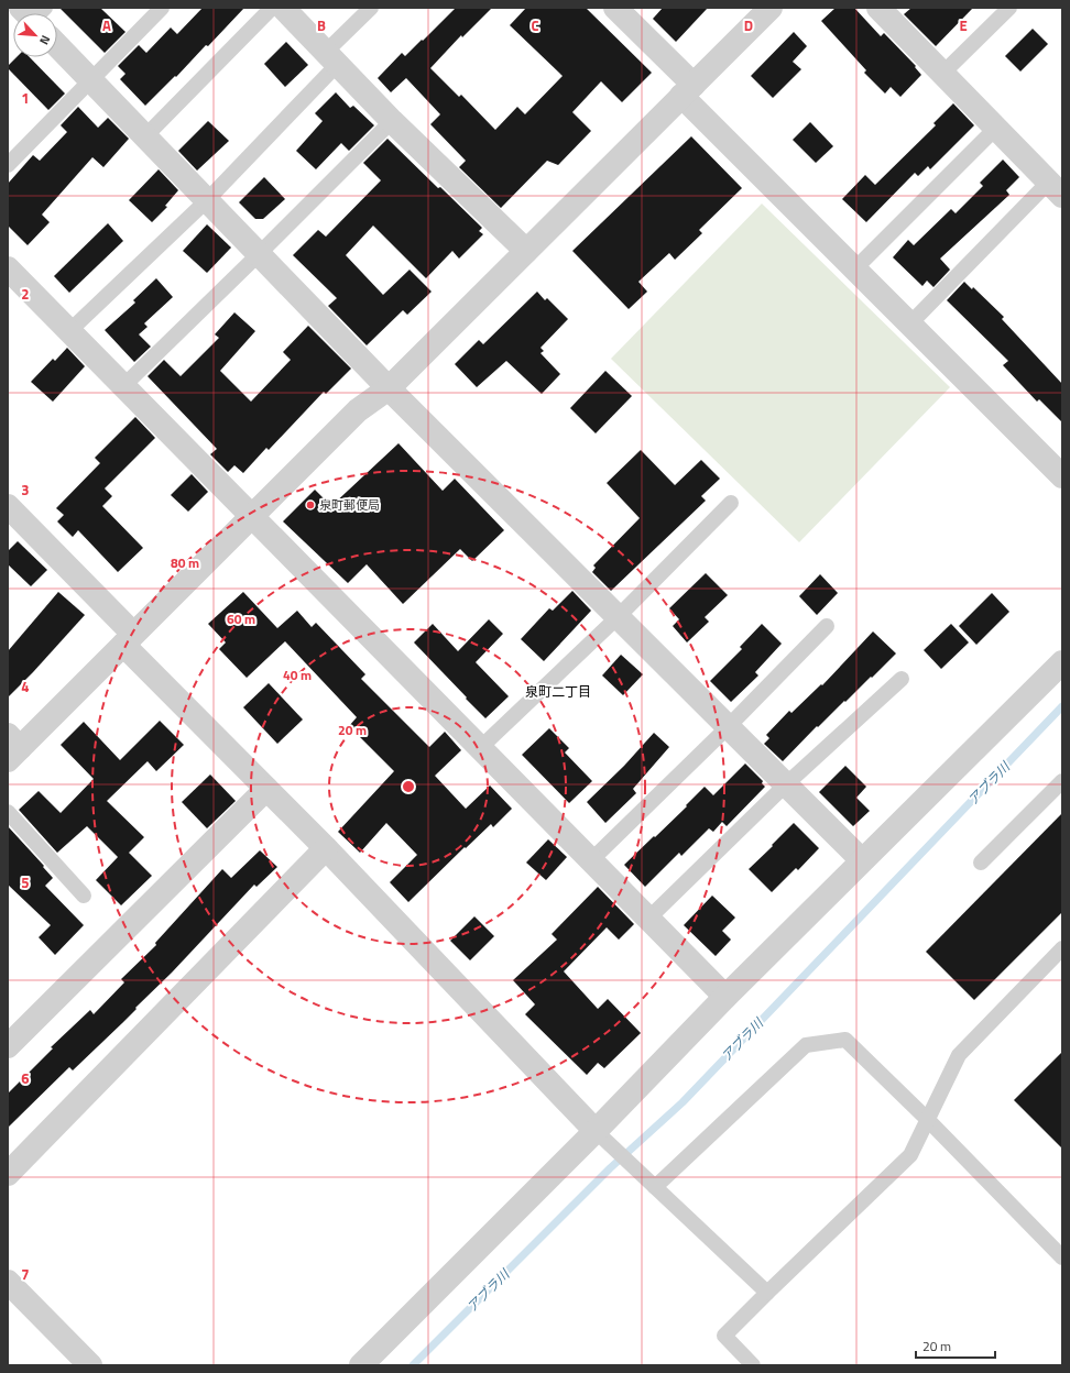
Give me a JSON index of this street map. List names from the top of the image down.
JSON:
{
  "districts": ["泉町二丁目"],
  "water": ["アブラ川"],
  "places": ["泉町郵便局"],
  "scale_bar": "20 m",
  "north": "bottom right",
  "grid": {
    "columns": [
      "A",
      "B",
      "C",
      "D",
      "E"
    ],
    "rows": [
      "1",
      "2",
      "3",
      "4",
      "5",
      "6",
      "7"
    ]
  },
  "rings": [
    "80 m",
    "60 m",
    "40 m",
    "20 m"
  ]
}
